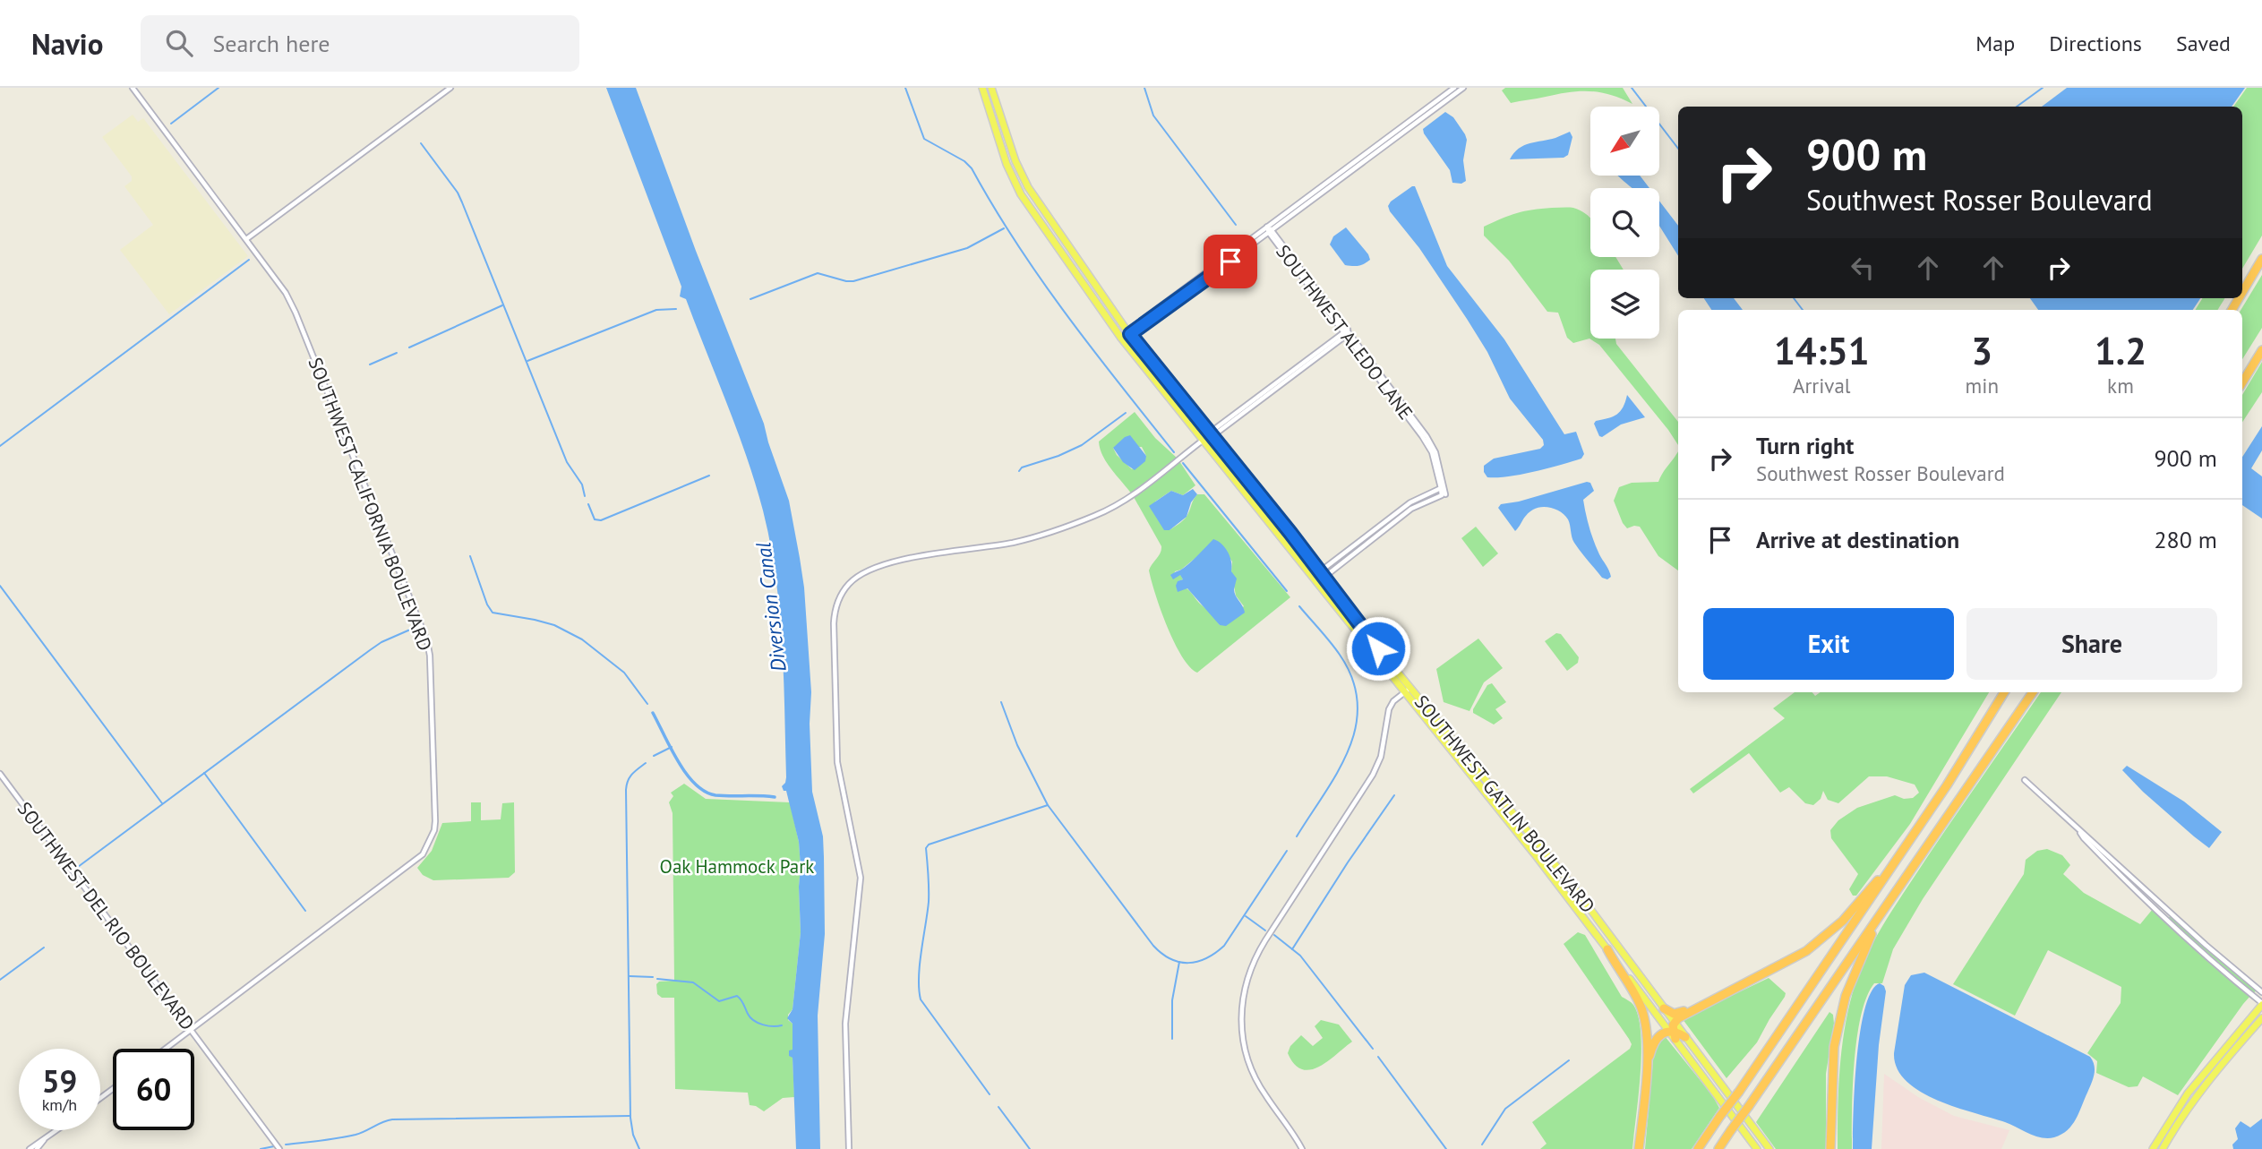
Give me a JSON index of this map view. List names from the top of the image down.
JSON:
{
  "streets": {
    "main road": ["SOUTHWEST GATLIN BOULEVARD"],
    "street": ["SOUTHWEST ALEDO LANE", "SOUTHWEST CALIFORNIA BOULEVARD", "SOUTHWEST DEL RIO BOULEVARD"]
  },
  "crossings": [
    ["SOUTHWEST CALIFORNIA BOULEVARD", "SOUTHWEST DEL RIO BOULEVARD"]
  ],
  "water": ["Diversion Canal"],
  "parks": ["Oak Hammock Park"],
  "north": "bottom left",
  "page": {
    "header": "Navio",
    "search": "Search here",
    "nav": ["Map", "Directions", "Saved"],
    "turn": ["900 m", "Southwest Rosser Boulevard"],
    "eta": [
      "14:51",
      "Arrival",
      "3",
      "min",
      "1.2",
      "km"
    ],
    "list": [
      {
        "name": "Turn right",
        "note": "Southwest Rosser Boulevard",
        "value": "900 m"
      },
      {
        "name": "Arrive at destination",
        "value": "280 m"
      }
    ],
    "buttons": ["Exit", "Share"],
    "speed": "59 km/h",
    "limit": "60"
  }
}
